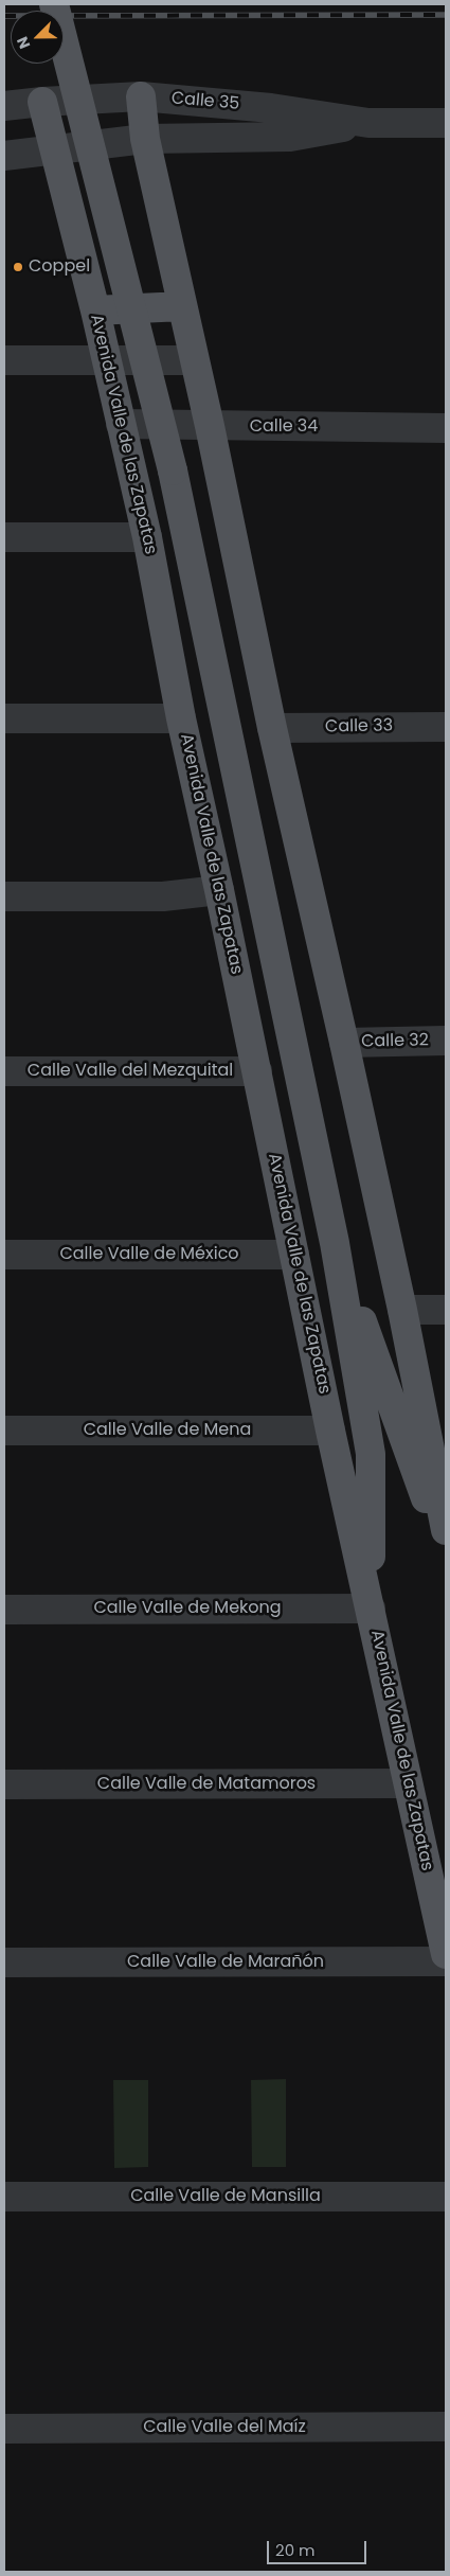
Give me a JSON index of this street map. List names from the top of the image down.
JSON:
{
  "streets": {
    "main road": ["Avenida Valle de las Zapatas"],
    "street": [
      "Calle 35",
      "Calle 34",
      "Calle 33",
      "Calle 32",
      "Calle Valle del Mezquital",
      "Calle Valle de México",
      "Calle Valle de Mena",
      "Calle Valle de Mekong",
      "Calle Valle de Matamoros",
      "Calle Valle de Marañón",
      "Calle Valle de Mansilla",
      "Calle Valle del Maíz"
    ]
  },
  "crossings": [
    ["Calle 35", "Avenida Valle de las Zapatas"],
    ["Calle 34", "Avenida Valle de las Zapatas"],
    ["Avenida Valle de las Zapatas", "Calle Valle del Mezquital"],
    ["Avenida Valle de las Zapatas", "Calle Valle de México"],
    ["Avenida Valle de las Zapatas", "Calle Valle de Mena"],
    ["Avenida Valle de las Zapatas", "Calle Valle de Mekong"],
    ["Avenida Valle de las Zapatas", "Calle Valle de Matamoros"]
  ],
  "places": ["Coppel"],
  "scale_bar": "20 m",
  "north": "bottom left"
}
